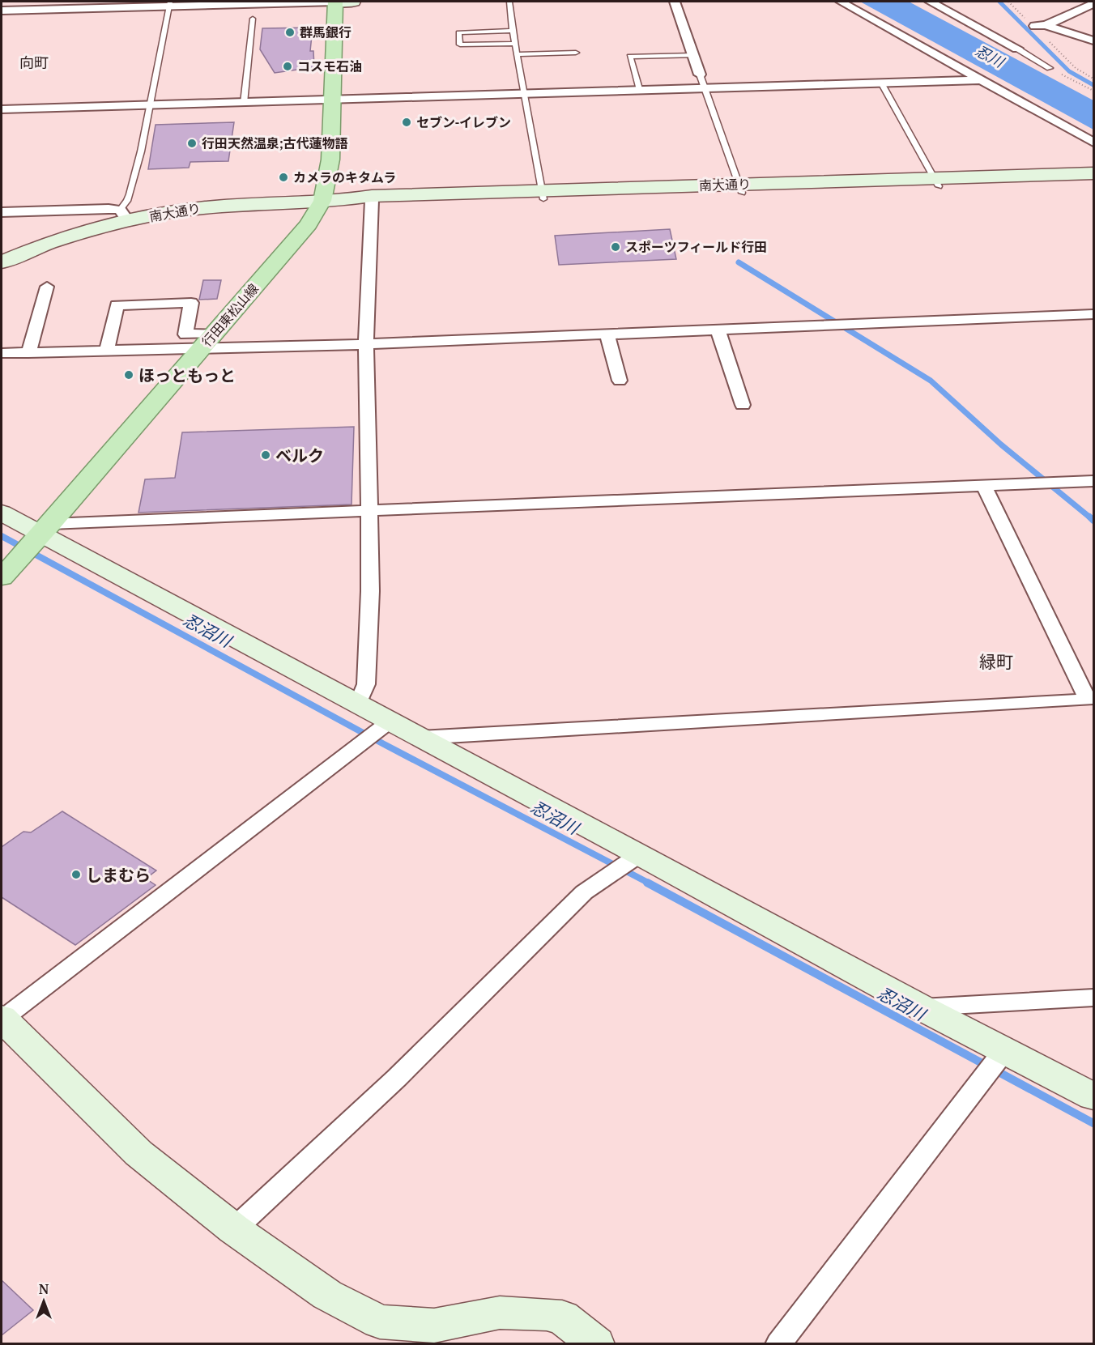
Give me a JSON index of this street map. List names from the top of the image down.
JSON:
{
  "streets": {
    "main road": ["行田東松山線"],
    "street": ["南大通り"]
  },
  "crossings": [
    ["南大通り", "行田東松山線"]
  ],
  "districts": ["向町", "緑町"],
  "water": ["忍川", "忍沼川"],
  "places": [
    "群馬銀行",
    "コスモ石油",
    "セブン-イレブン",
    "行田天然温泉;古代蓮物語",
    "カメラのキタムラ",
    "スポーツフィールド行田",
    "ほっともっと",
    "ベルク",
    "しまむら"
  ],
  "north": "top"
}
